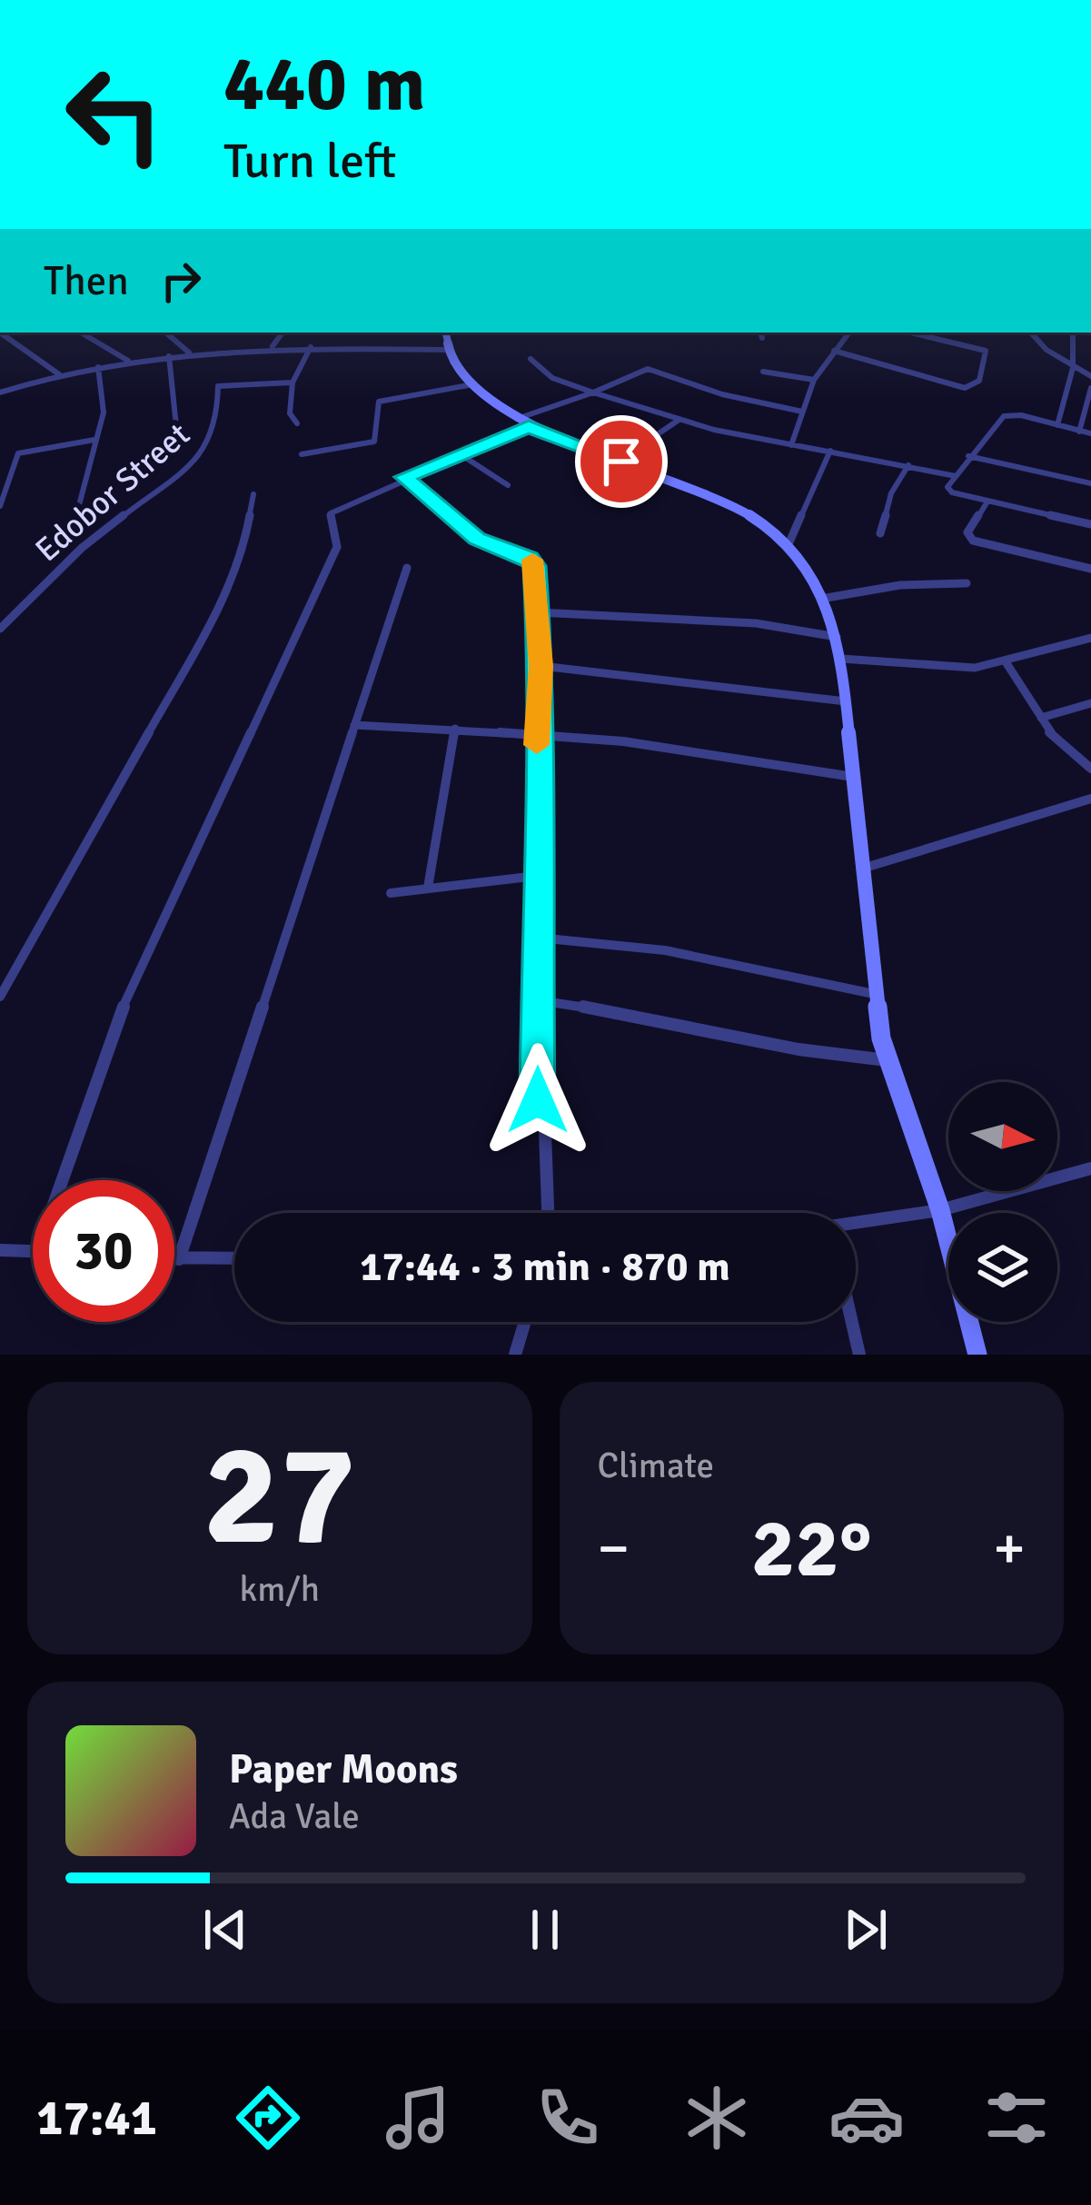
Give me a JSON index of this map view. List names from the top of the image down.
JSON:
{
  "streets": {
    "street": ["Edobor Street"]
  },
  "north": "right",
  "page": {
    "turn": ["440 m", "Turn left"],
    "then": "Then",
    "limit": "30",
    "trip": "17:44 · 3 min · 870 m",
    "tile": [
      ["27", "km/h"],
      "Climate"
    ],
    "heat": ["−", "22°", "+"],
    "song": ["Paper Moons", "Ada Vale"],
    "tabs": "17:41"
  }
}
